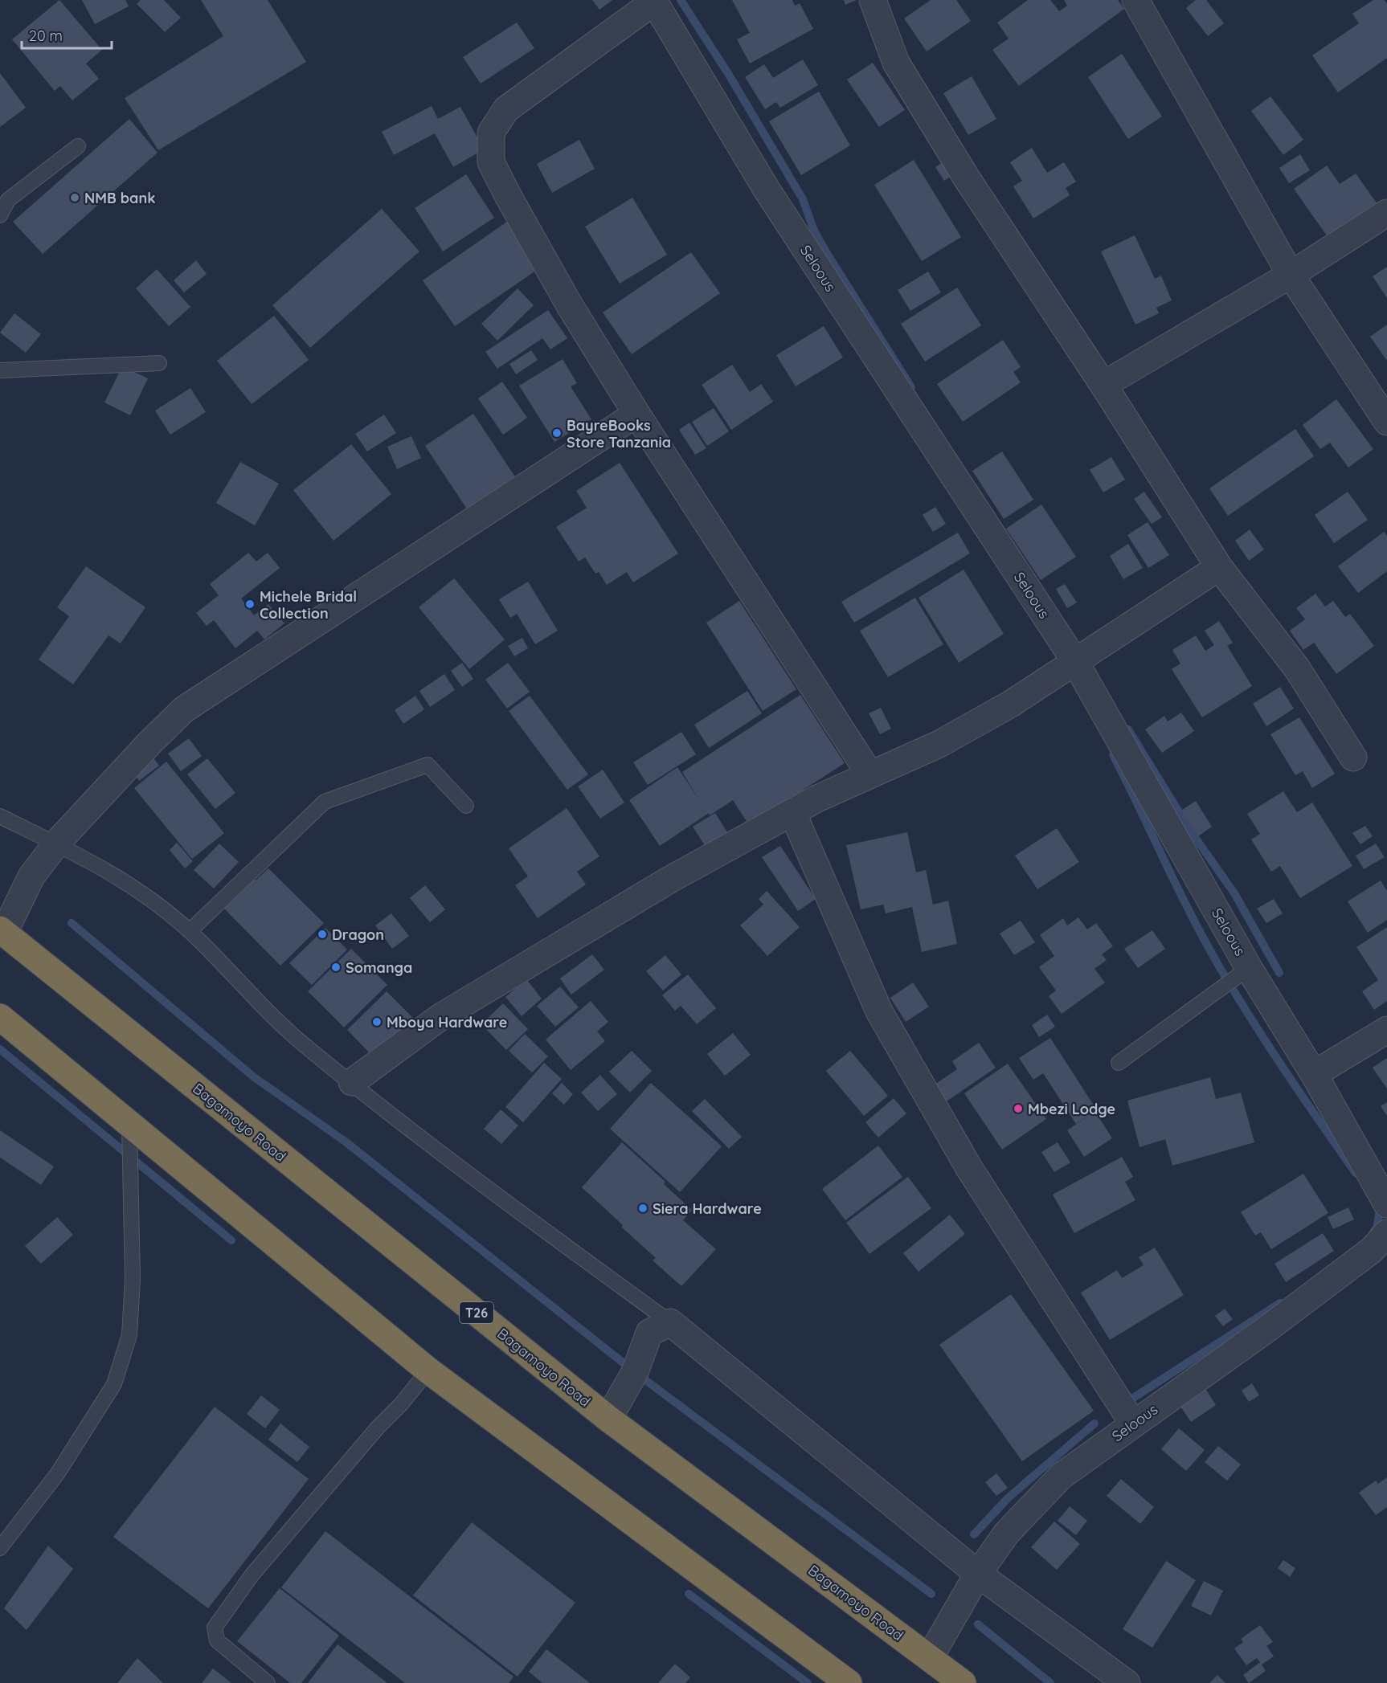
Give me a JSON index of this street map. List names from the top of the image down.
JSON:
{
  "streets": {
    "highway": ["Bagamoyo Road", "T26"],
    "street": ["Seloous"]
  },
  "crossings": [
    ["Seloous", "Bagamoyo Road"]
  ],
  "places": [
    "NMB bank",
    "BayreBooks Store Tanzania",
    "Michele Bridal Collection",
    "Dragon",
    "Somanga",
    "Mboya Hardware",
    "Mbezi Lodge",
    "Siera Hardware"
  ],
  "scale_bar": "20 m"
}
